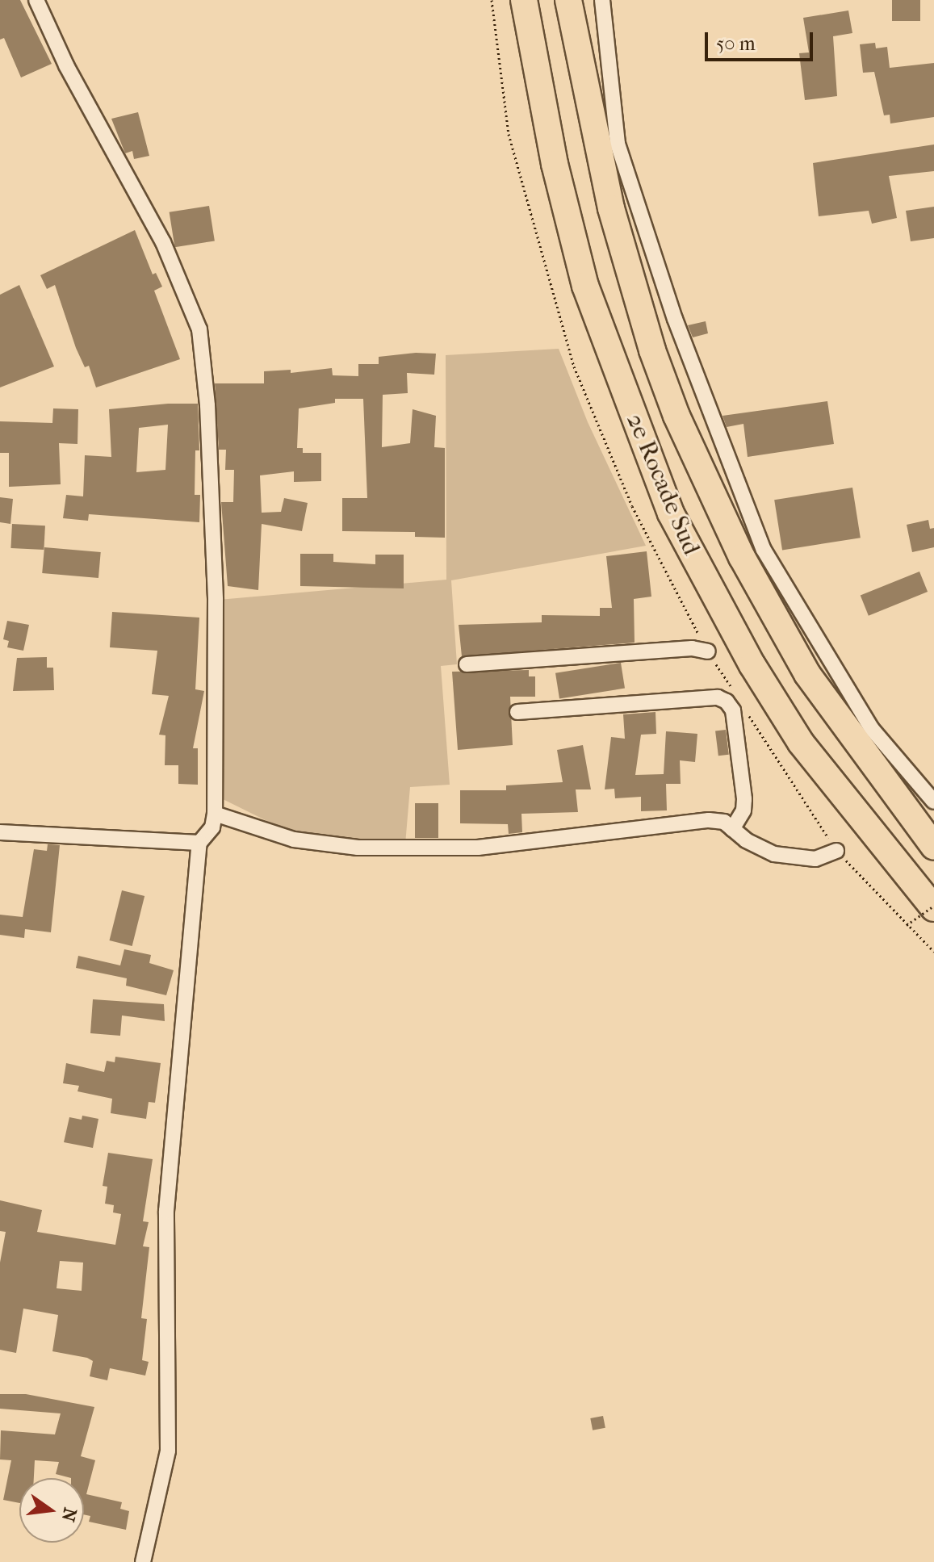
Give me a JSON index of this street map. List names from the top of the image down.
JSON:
{
  "streets": {
    "highway": ["2e Rocade Sud"]
  },
  "scale_bar": "50 m",
  "north": "right"
}
